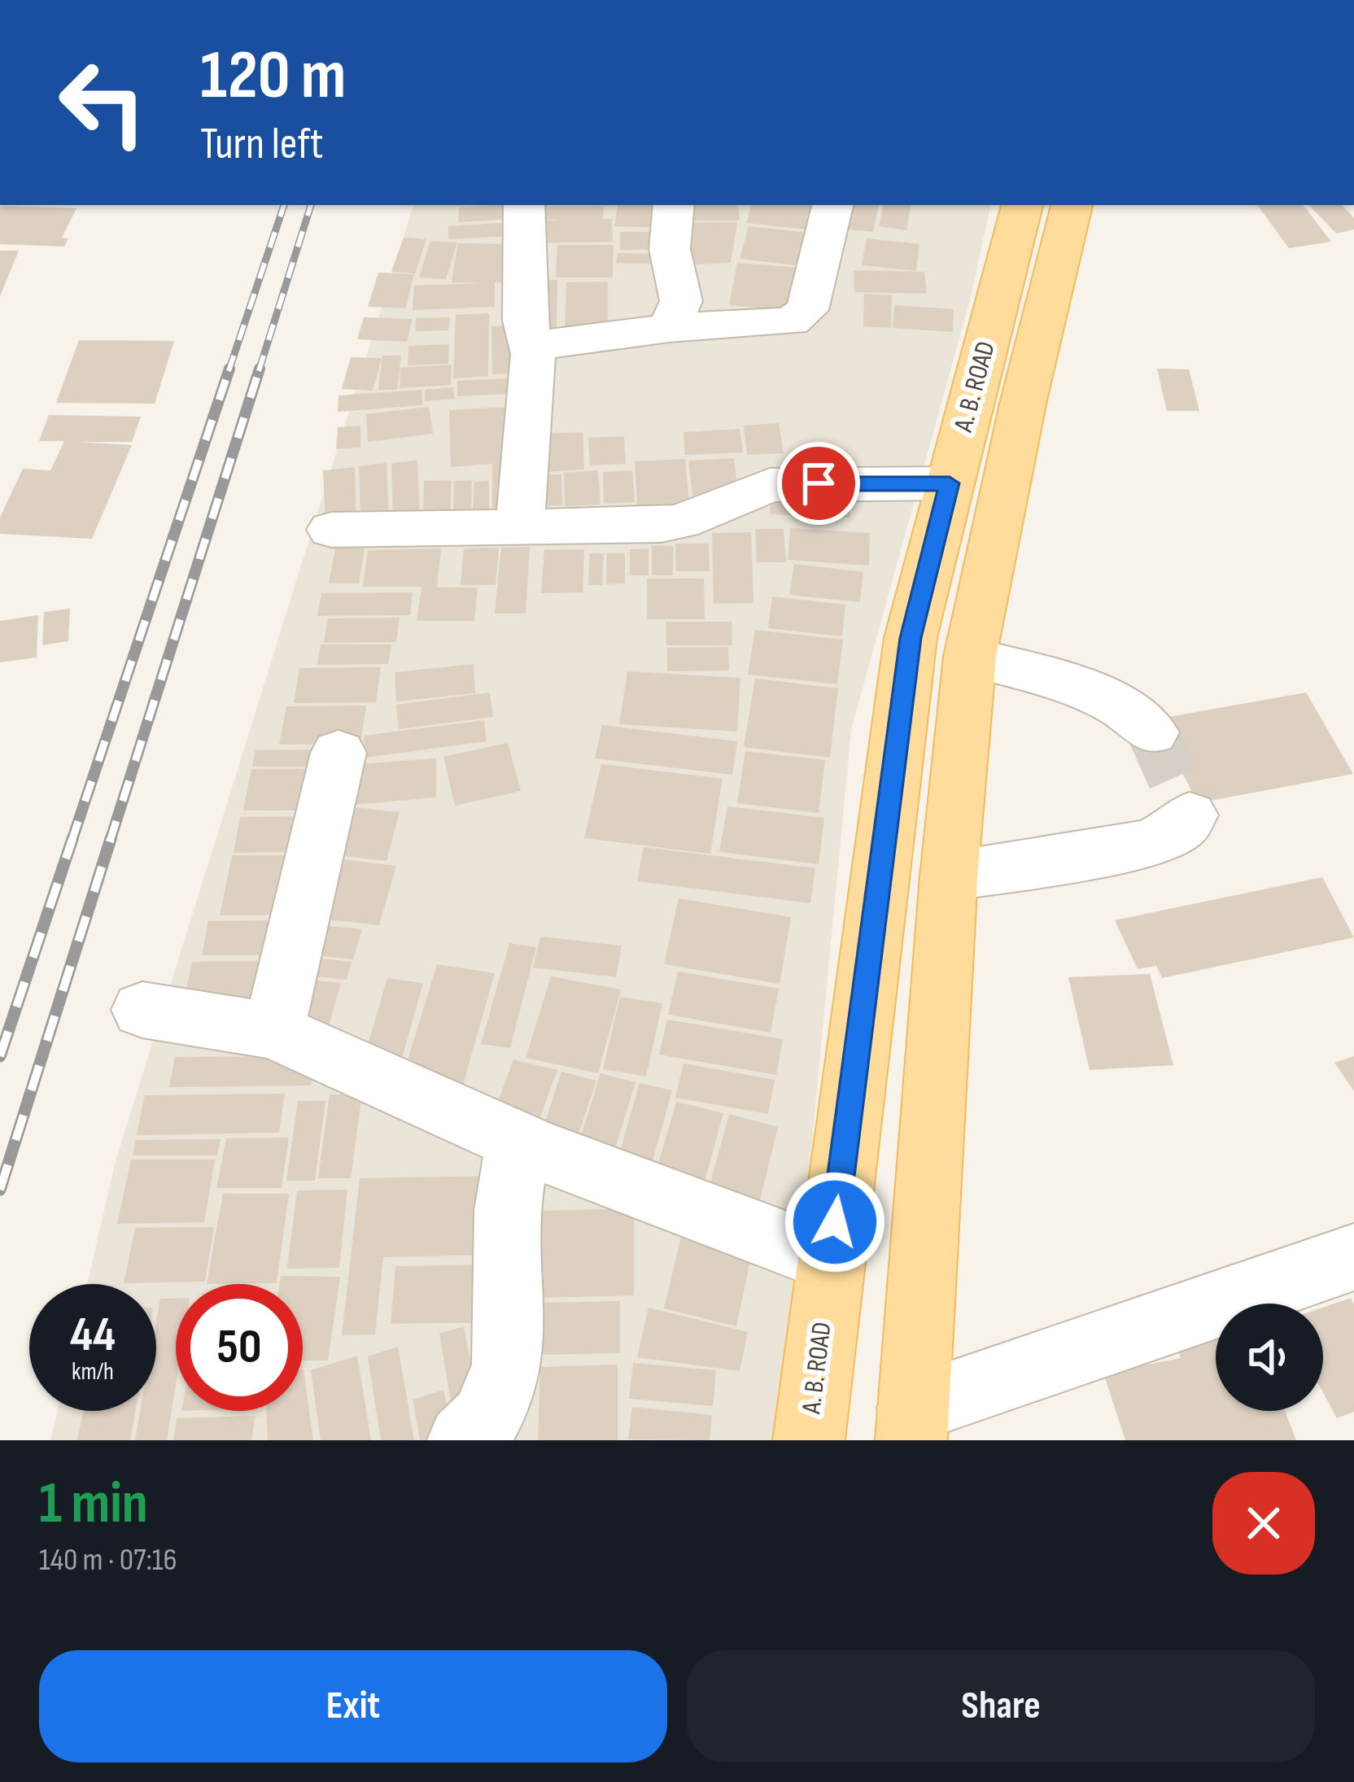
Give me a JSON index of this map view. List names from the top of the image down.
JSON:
{
  "streets": {
    "main road": ["A. B. ROAD"]
  },
  "page": {
    "turn": ["120 m", "Turn left"],
    "speed": "44 km/h",
    "limit": "50",
    "heading": ["1 min", "140 m · 07:16"],
    "buttons": ["Exit", "Share"]
  }
}
